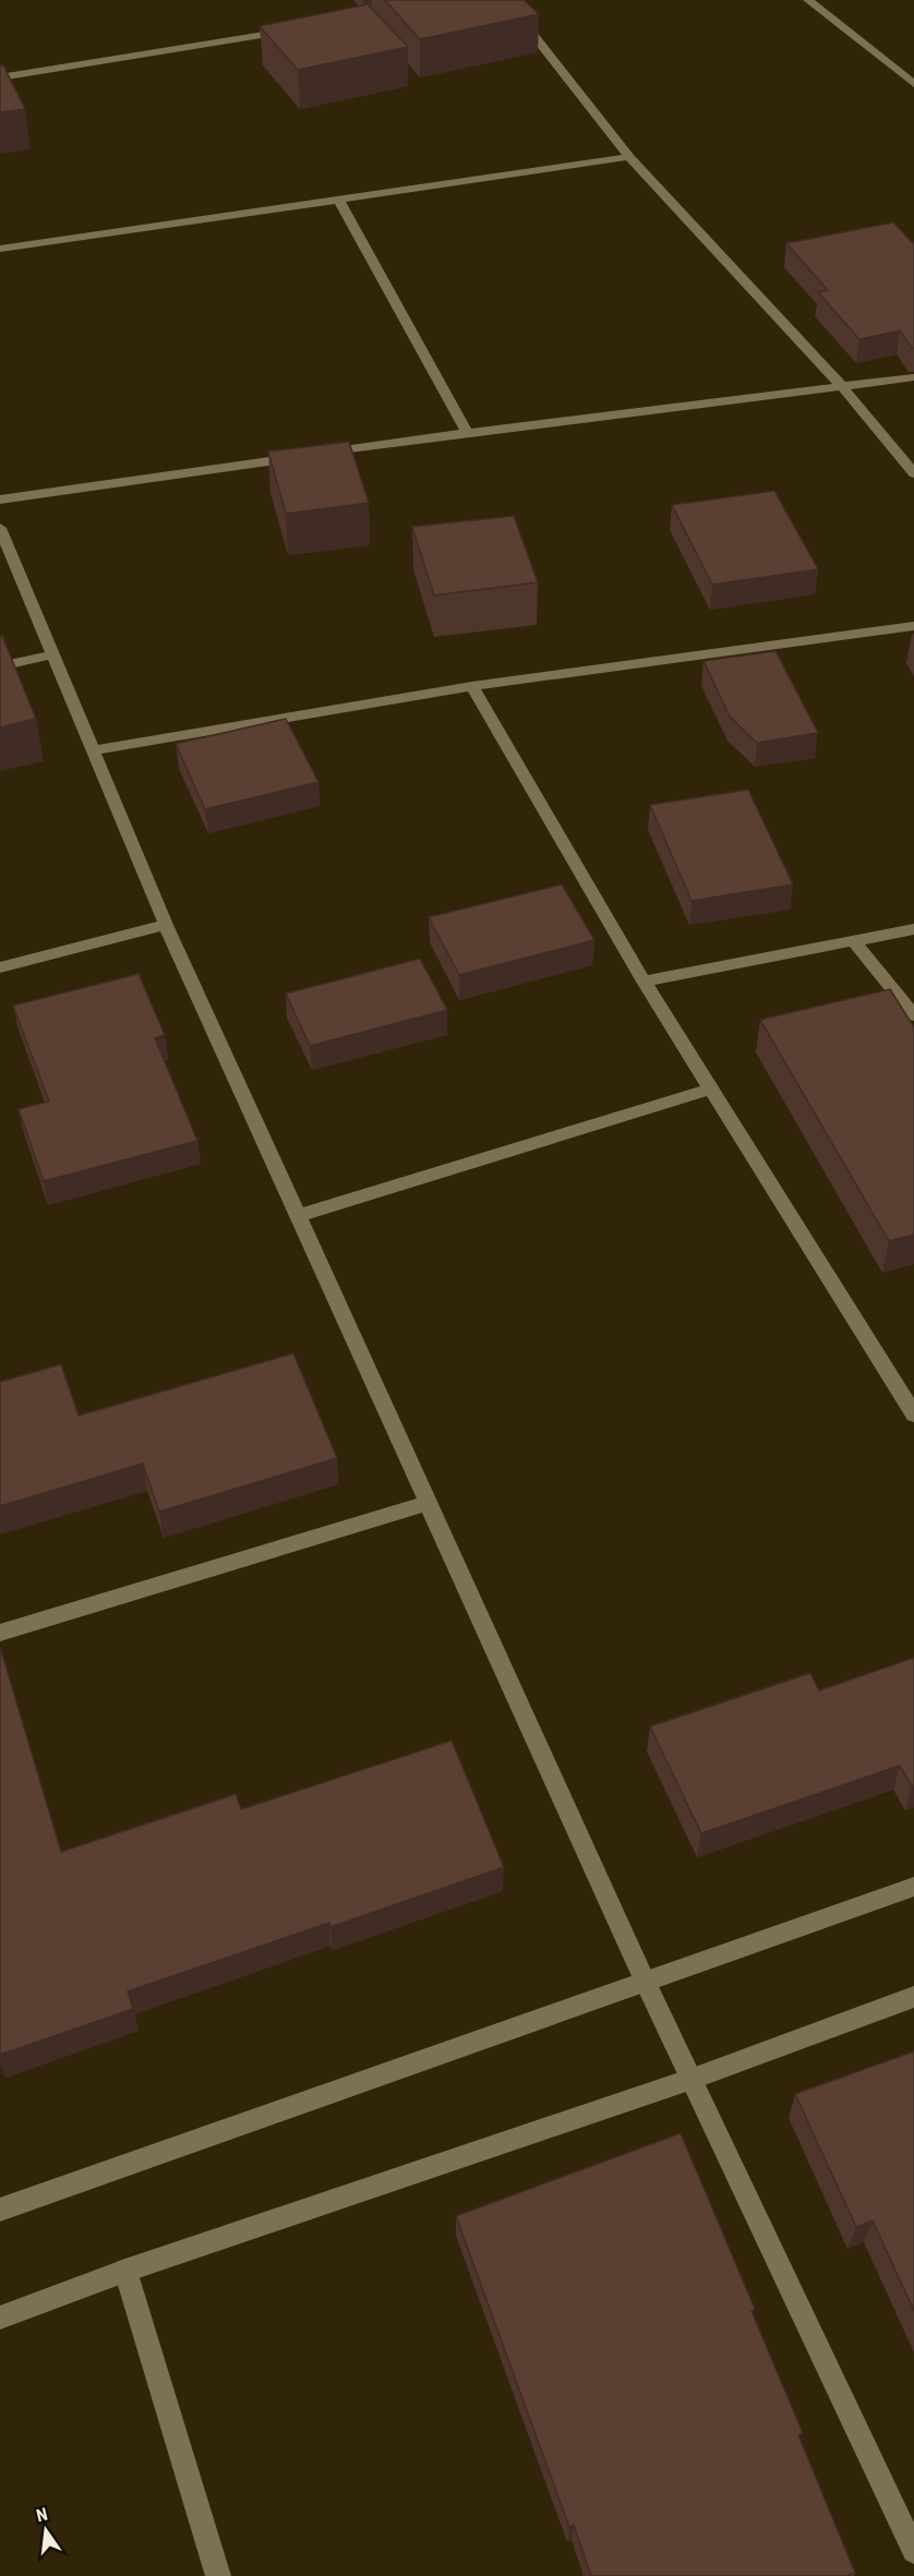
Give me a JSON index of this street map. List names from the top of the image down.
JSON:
{
  "north": "top"
}
